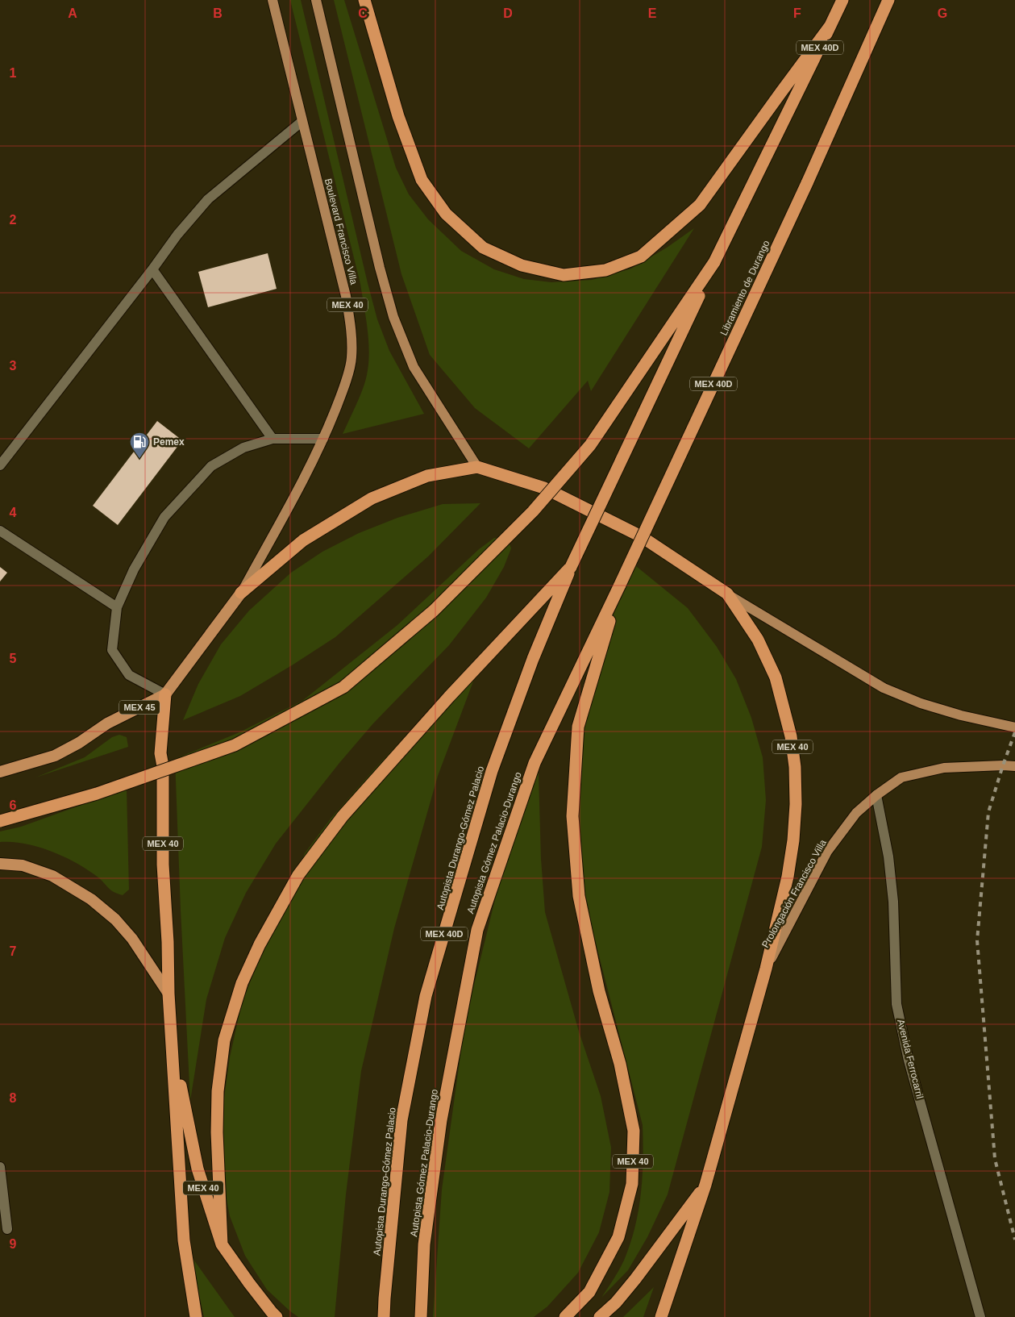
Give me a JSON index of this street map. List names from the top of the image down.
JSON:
{
  "streets": {
    "highway": [
      "MEX 40D",
      "Libramiento de Durango",
      "MEX 40",
      "MEX 45",
      "Autopista Durango-Gómez Palacio",
      "Autopista Gómez Palacio-Durango"
    ],
    "main road": ["Boulevard Francisco Villa", "Prolongación Francisco Villa"],
    "street": ["Avenida Ferrocarril"]
  },
  "crossings": [
    ["MEX 40D", "Autopista Durango-Gómez Palacio"],
    ["Boulevard Francisco Villa", "MEX 40"],
    ["Boulevard Francisco Villa", "MEX 45"],
    ["Libramiento de Durango", "MEX 40"],
    ["Libramiento de Durango", "Autopista Gómez Palacio-Durango"],
    ["MEX 40", "MEX 45"],
    ["MEX 40", "Autopista Gómez Palacio-Durango"],
    ["MEX 40", "Prolongación Francisco Villa"],
    ["Prolongación Francisco Villa", "Avenida Ferrocarril"]
  ],
  "places": {
    "fuel station": ["Pemex"]
  },
  "grid": {
    "columns": [
      "A",
      "B",
      "C",
      "D",
      "E",
      "F",
      "G"
    ],
    "rows": [
      "1",
      "2",
      "3",
      "4",
      "5",
      "6",
      "7",
      "8",
      "9"
    ]
  }
}
